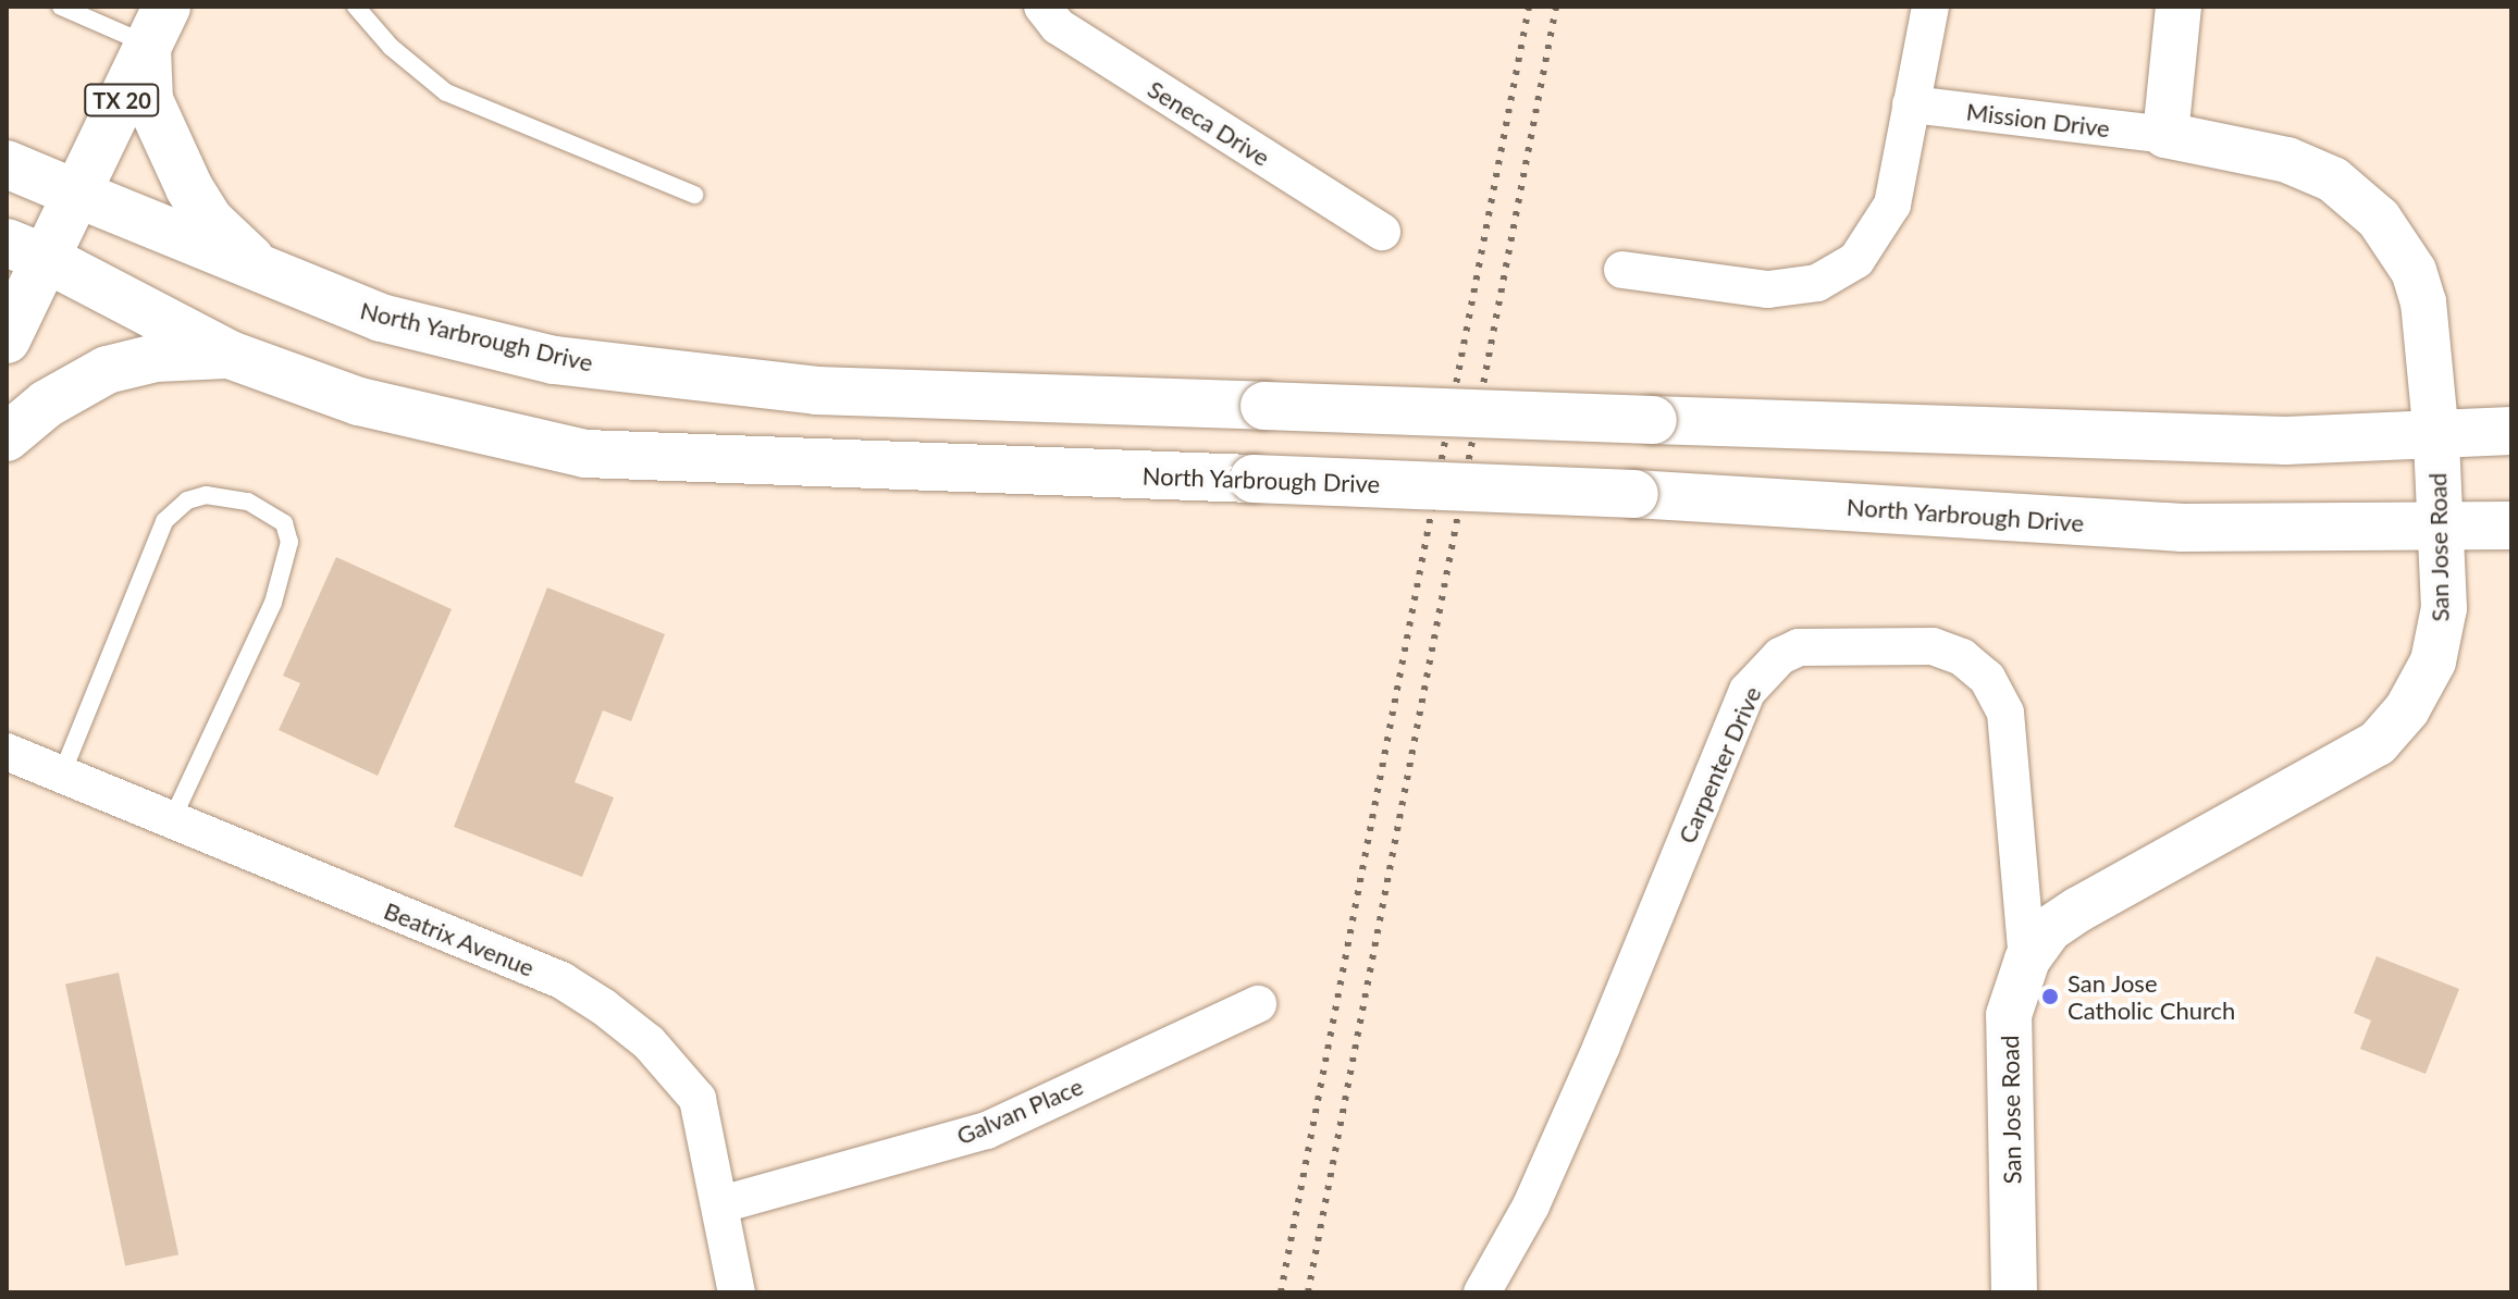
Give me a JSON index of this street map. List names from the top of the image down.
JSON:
{
  "streets": {
    "main road": ["TX 20", "North Yarbrough Drive"],
    "street": [
      "Mission Drive",
      "Seneca Drive",
      "San Jose Road",
      "Carpenter Drive",
      "Beatrix Avenue",
      "Galvan Place"
    ]
  },
  "crossings": [
    ["TX 20", "North Yarbrough Drive"],
    ["Mission Drive", "San Jose Road"],
    ["North Yarbrough Drive", "San Jose Road"],
    ["San Jose Road", "Carpenter Drive"],
    ["Beatrix Avenue", "Galvan Place"]
  ],
  "places": ["San Jose Catholic Church"]
}
